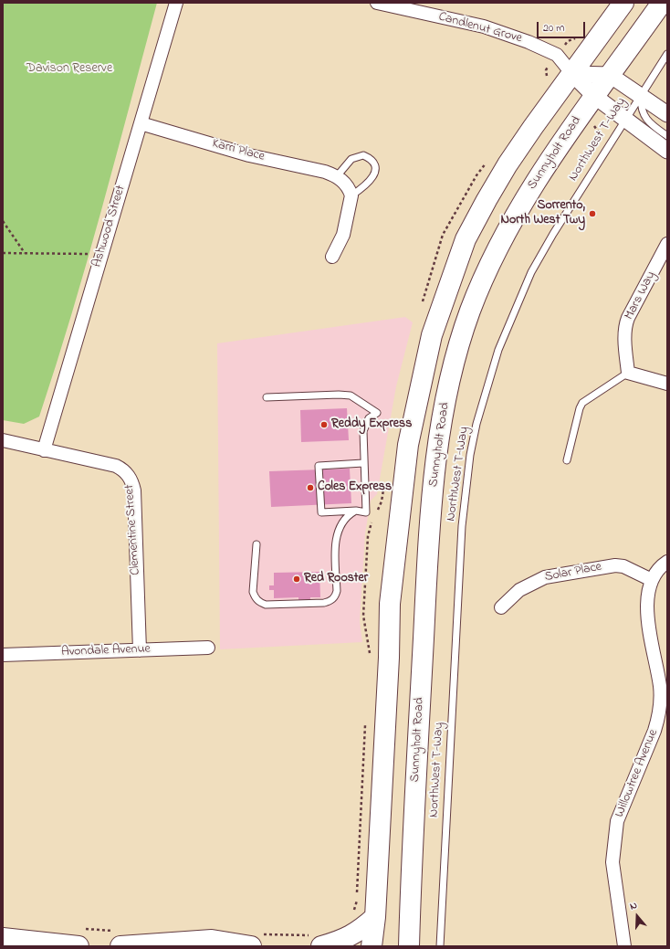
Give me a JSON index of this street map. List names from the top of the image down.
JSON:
{
  "streets": {
    "main road": ["Sunnyholt Road"],
    "street": [
      "Candlenut Grove",
      "Karri Place",
      "Ashwood Street",
      "Mars Way",
      "Clementine Street",
      "Solar Place",
      "Avondale Avenue",
      "Willowtree Avenue"
    ],
    "lane": ["NorthWest T-Way"]
  },
  "crossings": [
    ["Karri Place", "Ashwood Street"],
    ["Ashwood Street", "Clementine Street"],
    ["Clementine Street", "Avondale Avenue"],
    ["Solar Place", "Willowtree Avenue"]
  ],
  "parks": ["Davison Reserve"],
  "places": [
    "Sorrento, North West Twy",
    "Reddy Express",
    "Coles Express",
    "Red Rooster"
  ],
  "scale_bar": "20 m",
  "north": "top"
}
